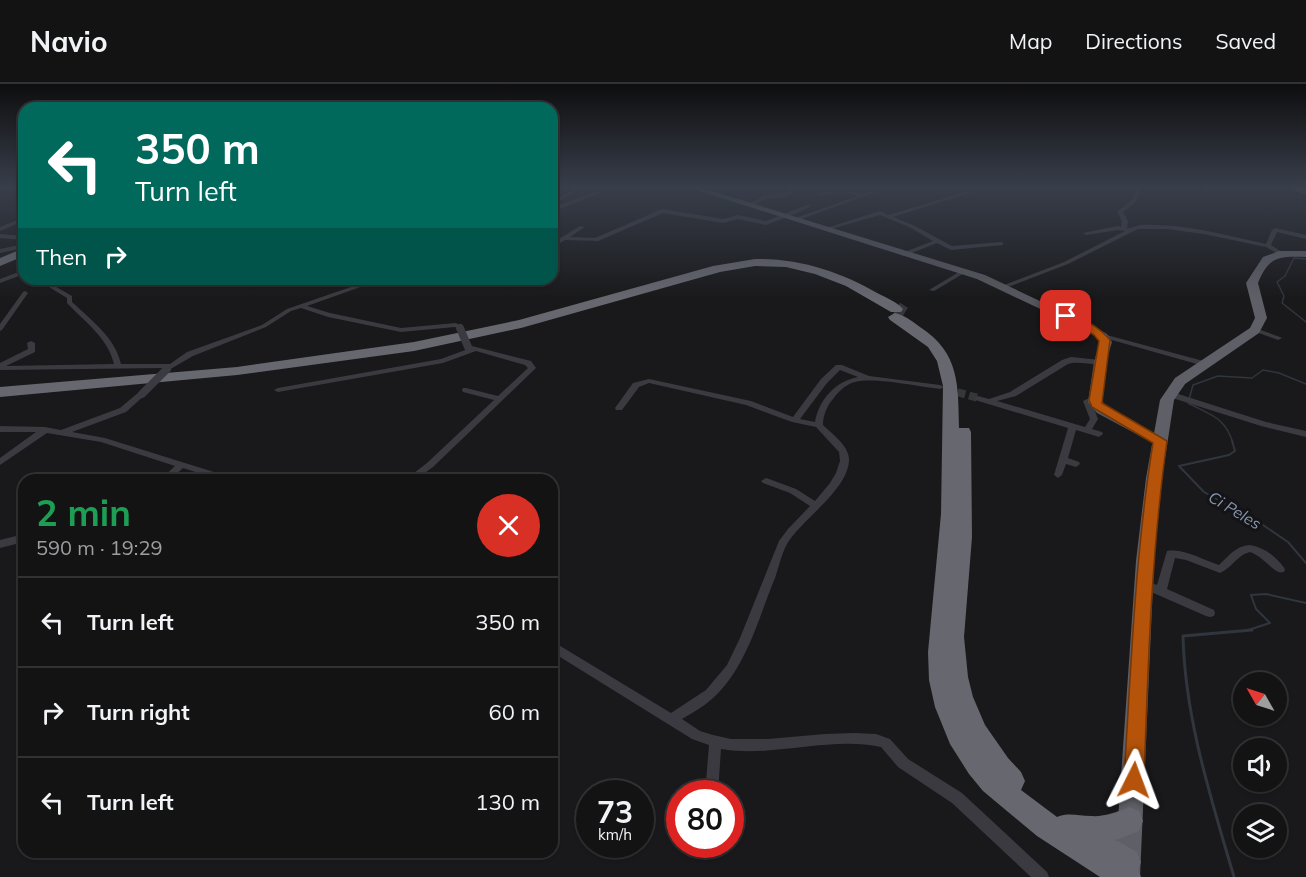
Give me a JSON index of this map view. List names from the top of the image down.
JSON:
{
  "water": ["Ci Peles"],
  "north": "top left",
  "page": {
    "header": "Navio",
    "nav": ["Map", "Directions", "Saved"],
    "turn": ["350 m", "Turn left"],
    "then": "Then",
    "heading": ["2 min", "590 m · 19:29"],
    "list": [
      {
        "name": "Turn left",
        "value": "350 m"
      },
      {
        "name": "Turn right",
        "value": "60 m"
      },
      {
        "name": "Turn left",
        "value": "130 m"
      }
    ],
    "speed": "73 km/h",
    "limit": "80"
  }
}
